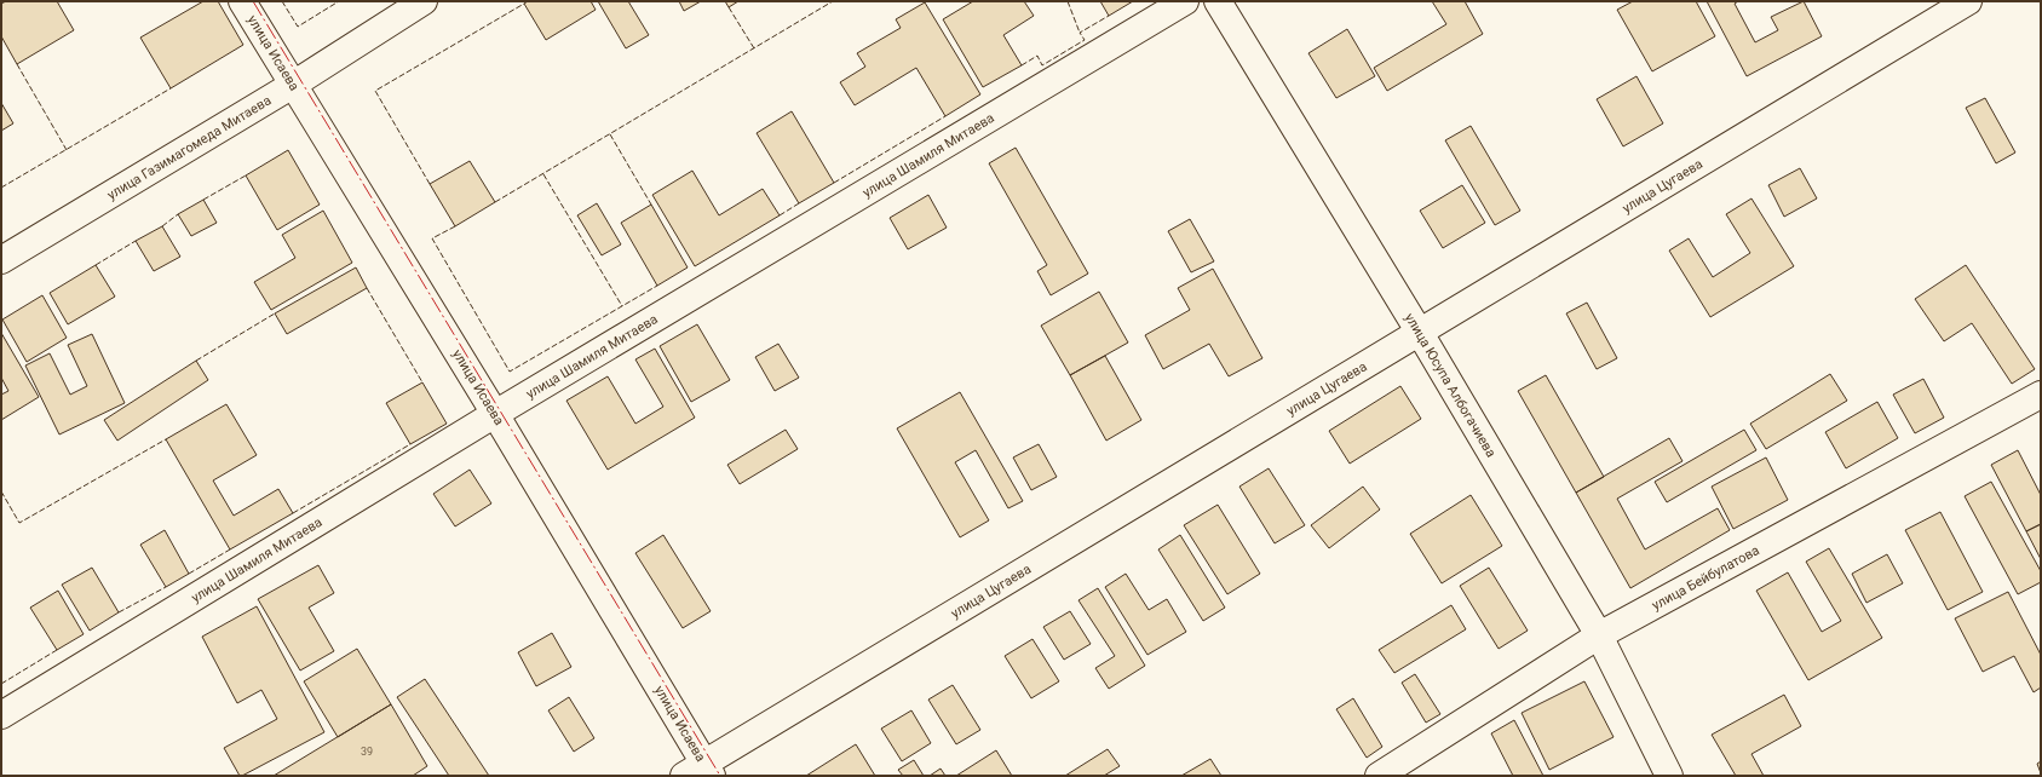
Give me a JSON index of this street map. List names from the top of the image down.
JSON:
{
  "streets": {
    "street": [
      "улица Исаева",
      "улица Газимагомеда Митаева",
      "улица Шамиля Митаева",
      "улица Цугаева",
      "улица Юсупа Албогачиева",
      "улица Бейбулатова"
    ]
  },
  "crossings": [
    ["улица Исаева", "улица Газимагомеда Митаева"],
    ["улица Исаева", "улица Шамиля Митаева"],
    ["улица Исаева", "улица Цугаева"],
    ["улица Цугаева", "улица Юсупа Албогачиева"],
    ["улица Юсупа Албогачиева", "улица Бейбулатова"]
  ],
  "house_numbers": ["39"]
}
